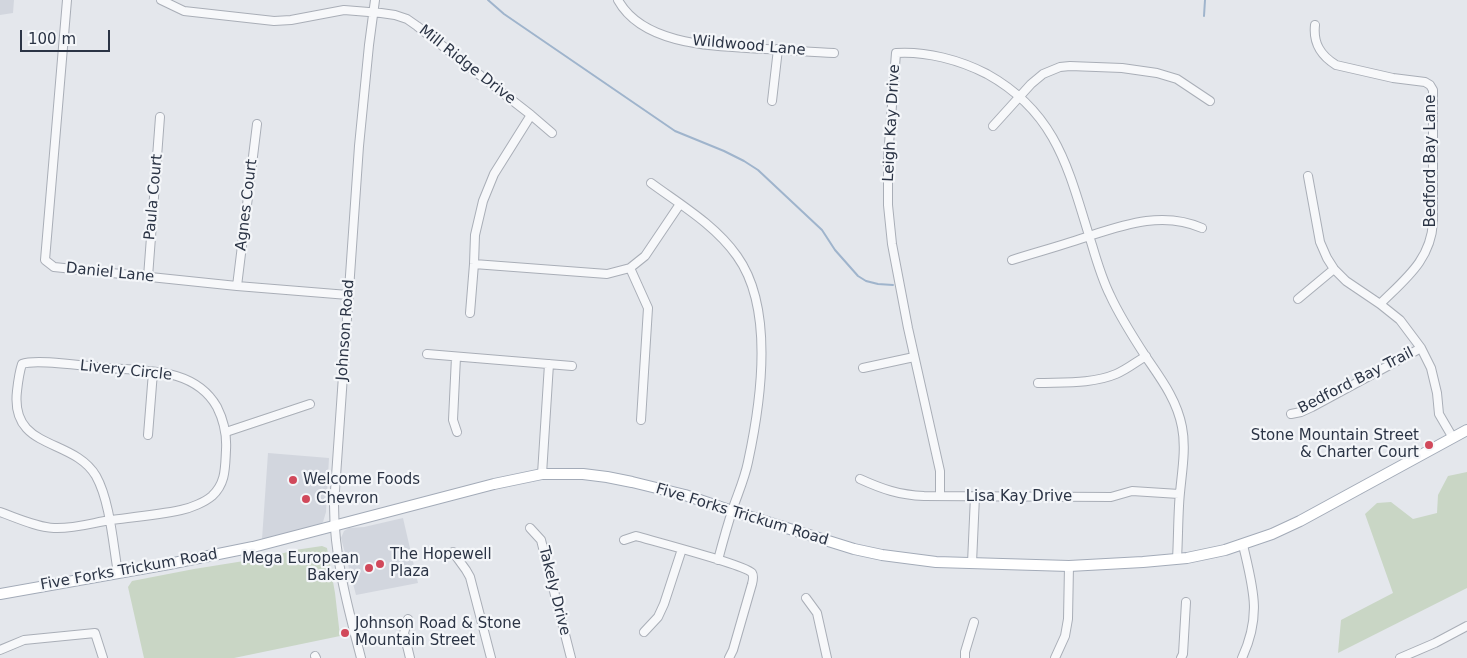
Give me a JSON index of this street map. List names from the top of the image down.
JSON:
{
  "streets": {
    "main road": ["Five Forks Trickum Road"],
    "street": [
      "Wildwood Lane",
      "Mill Ridge Drive",
      "Leigh Kay Drive",
      "Bedford Bay Lane",
      "Paula Court",
      "Agnes Court",
      "Daniel Lane",
      "Johnson Road",
      "Livery Circle",
      "Bedford Bay Trail",
      "Lisa Kay Drive",
      "Takely Drive"
    ]
  },
  "crossings": [
    ["Mill Ridge Drive", "Johnson Road"],
    ["Leigh Kay Drive", "Lisa Kay Drive"],
    ["Leigh Kay Drive", "Five Forks Trickum Road"],
    ["Paula Court", "Daniel Lane"],
    ["Agnes Court", "Daniel Lane"],
    ["Daniel Lane", "Johnson Road"],
    ["Johnson Road", "Five Forks Trickum Road"],
    ["Livery Circle", "Five Forks Trickum Road"]
  ],
  "places": [
    "Stone Mountain Street & Charter Court",
    "Welcome Foods",
    "Chevron",
    "The Hopewell Plaza",
    "Mega European Bakery",
    "Johnson Road & Stone Mountain Street"
  ],
  "scale_bar": "100 m"
}
